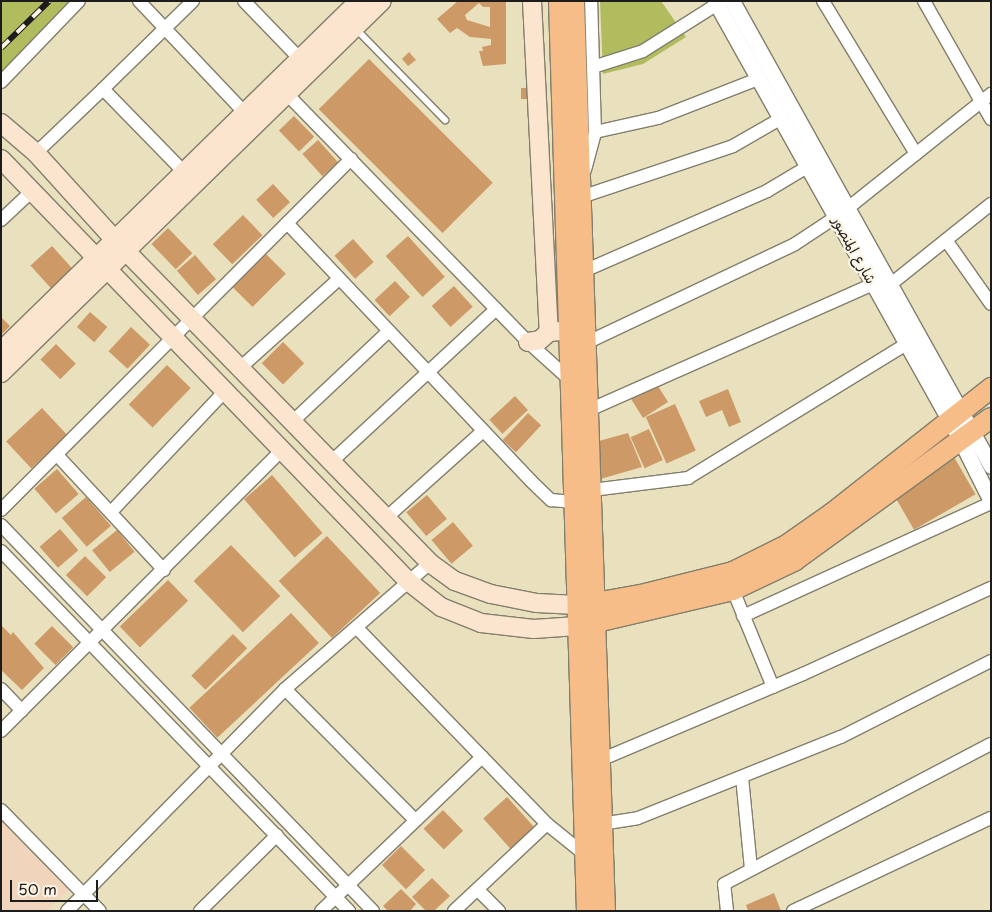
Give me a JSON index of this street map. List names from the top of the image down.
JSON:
{
  "streets": {
    "street": ["شارع المنصور"]
  },
  "scale_bar": "50 m"
}
